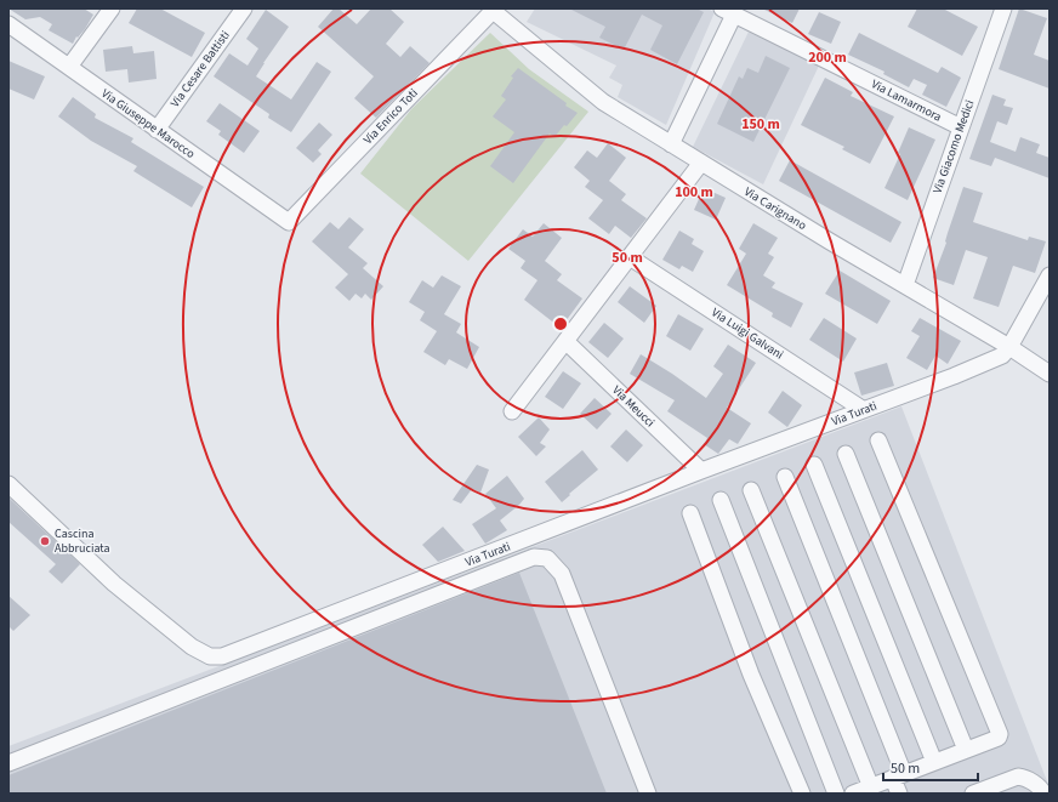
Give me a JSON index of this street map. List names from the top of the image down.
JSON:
{
  "streets": {
    "street": [
      "Via Cesare Battisti",
      "Via Lamarmora",
      "Via Enrico Toti",
      "Via Giuseppe Marocco",
      "Via Giacomo Medici",
      "Via Carignano",
      "Via Luigi Galvani",
      "Via Meucci",
      "Via Turati"
    ]
  },
  "crossings": [
    ["Via Cesare Battisti", "Via Giuseppe Marocco"],
    ["Via Lamarmora", "Via Giacomo Medici"],
    ["Via Enrico Toti", "Via Giuseppe Marocco"],
    ["Via Enrico Toti", "Via Carignano"],
    ["Via Giacomo Medici", "Via Carignano"],
    ["Via Carignano", "Via Turati"],
    ["Via Luigi Galvani", "Via Turati"],
    ["Via Meucci", "Via Turati"]
  ],
  "places": ["Cascina Abbruciata"],
  "scale_bar": "50 m",
  "rings": [
    "200 m",
    "150 m",
    "100 m",
    "50 m"
  ]
}
